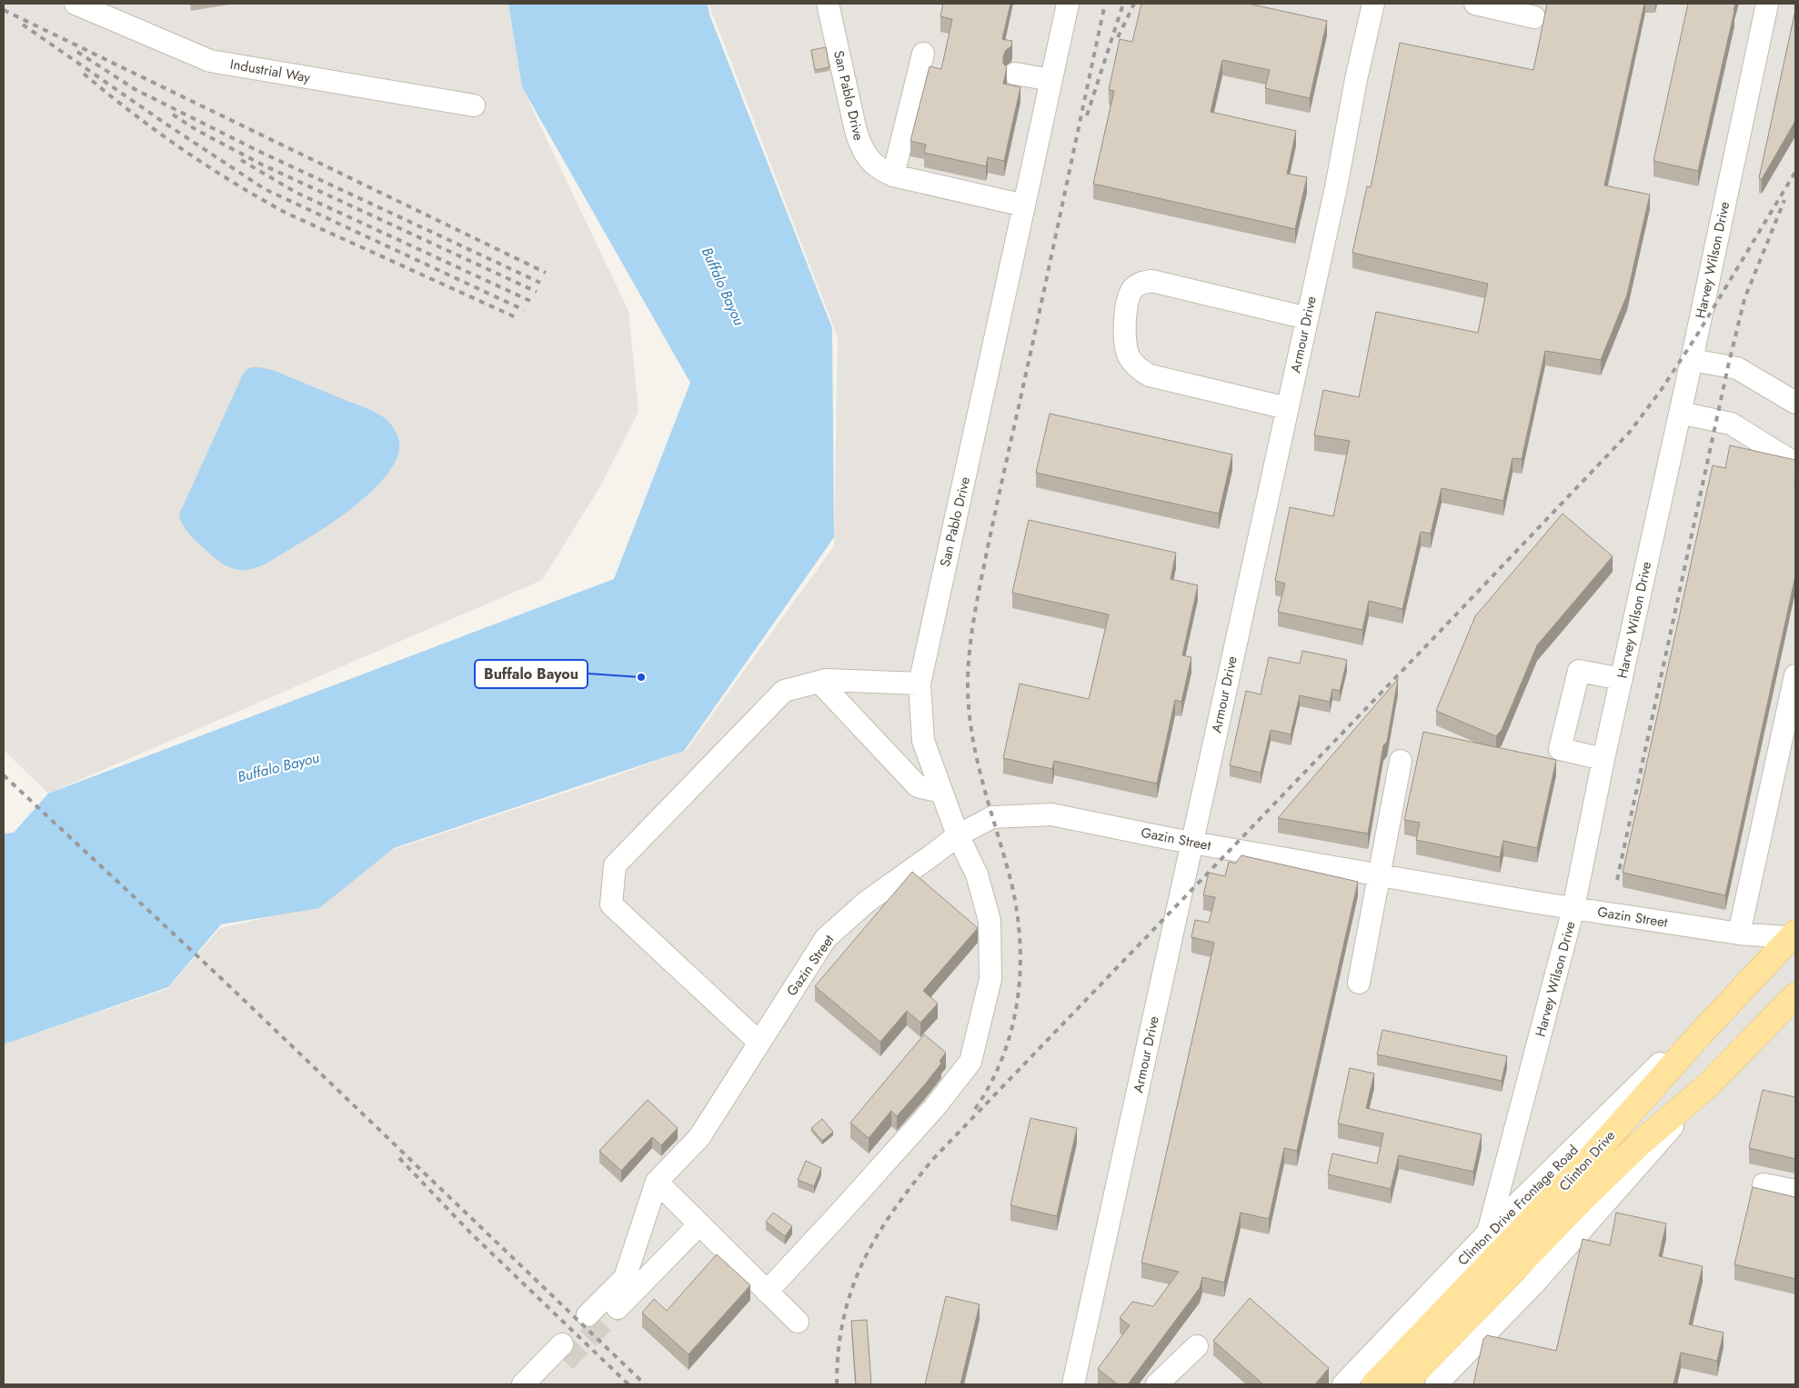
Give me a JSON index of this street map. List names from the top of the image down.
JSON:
{
  "streets": {
    "main road": ["Clinton Drive"],
    "street": [
      "Industrial Way",
      "San Pablo Drive",
      "Harvey Wilson Drive",
      "Armour Drive",
      "Gazin Street",
      "Clinton Drive Frontage Road"
    ]
  },
  "crossings": [
    ["San Pablo Drive", "Gazin Street"],
    ["Harvey Wilson Drive", "Gazin Street"],
    ["Harvey Wilson Drive", "Clinton Drive Frontage Road"],
    ["Armour Drive", "Gazin Street"],
    ["Gazin Street", "Clinton Drive"],
    ["Clinton Drive", "Clinton Drive Frontage Road"]
  ],
  "water": ["Buffalo Bayou"],
  "places": ["Buffalo Bayou"]
}
